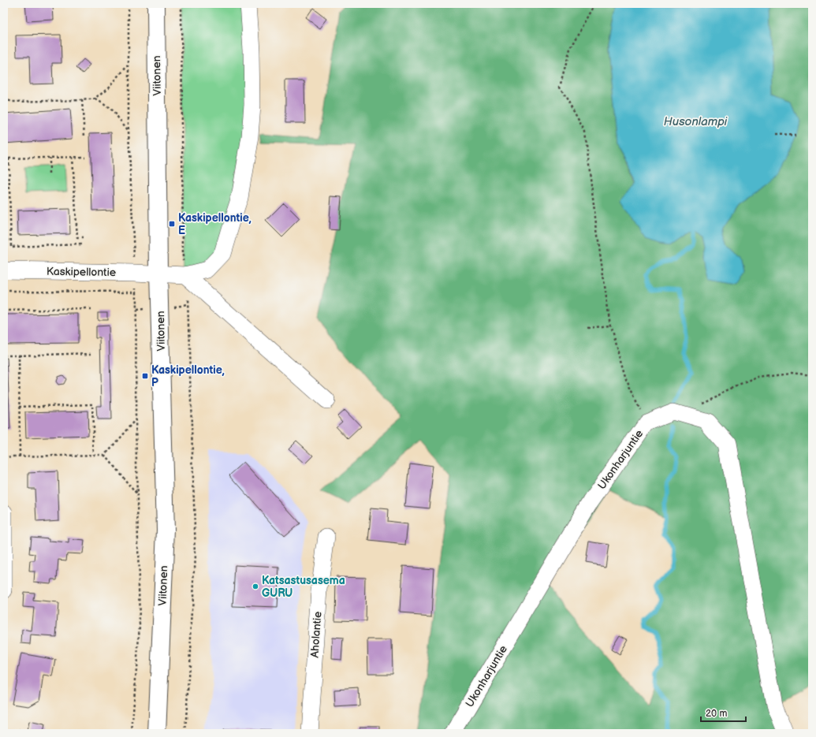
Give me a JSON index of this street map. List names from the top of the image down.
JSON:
{
  "streets": {
    "main road": ["Viitonen"],
    "street": ["Kaskipellontie", "Ukonharjuntie", "Aholantie"]
  },
  "crossings": [
    ["Viitonen", "Kaskipellontie"]
  ],
  "water": ["Husonlampi"],
  "places": {
    "transit": ["Kaskipellontie, E", "Kaskipellontie, P"],
    "other": ["Katsastusasema GURU"]
  },
  "scale_bar": "20 m"
}
